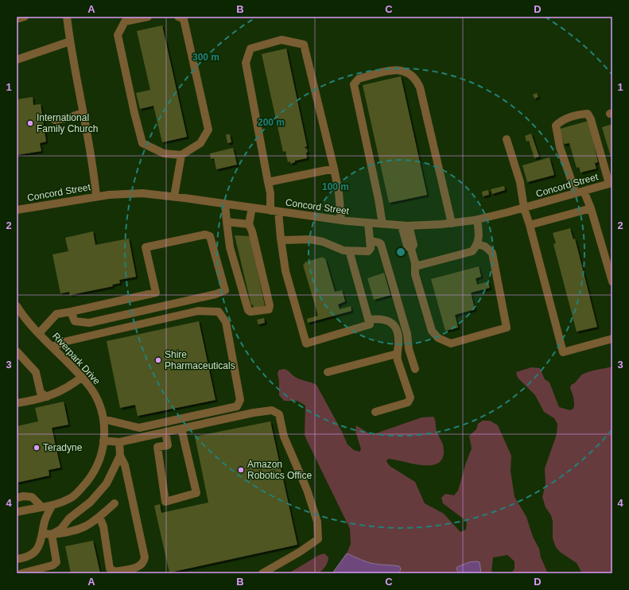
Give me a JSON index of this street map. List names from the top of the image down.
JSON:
{
  "streets": {
    "street": ["Concord Street", "Riverpark Drive"]
  },
  "places": [
    "International Family Church",
    "Shire Pharmaceuticals",
    "Teradyne",
    "Amazon Robotics Office"
  ],
  "grid": {
    "columns": [
      "A",
      "B",
      "C",
      "D"
    ],
    "rows": [
      "1",
      "2",
      "3",
      "4"
    ]
  },
  "rings": ["300 m", "200 m", "100 m"]
}
